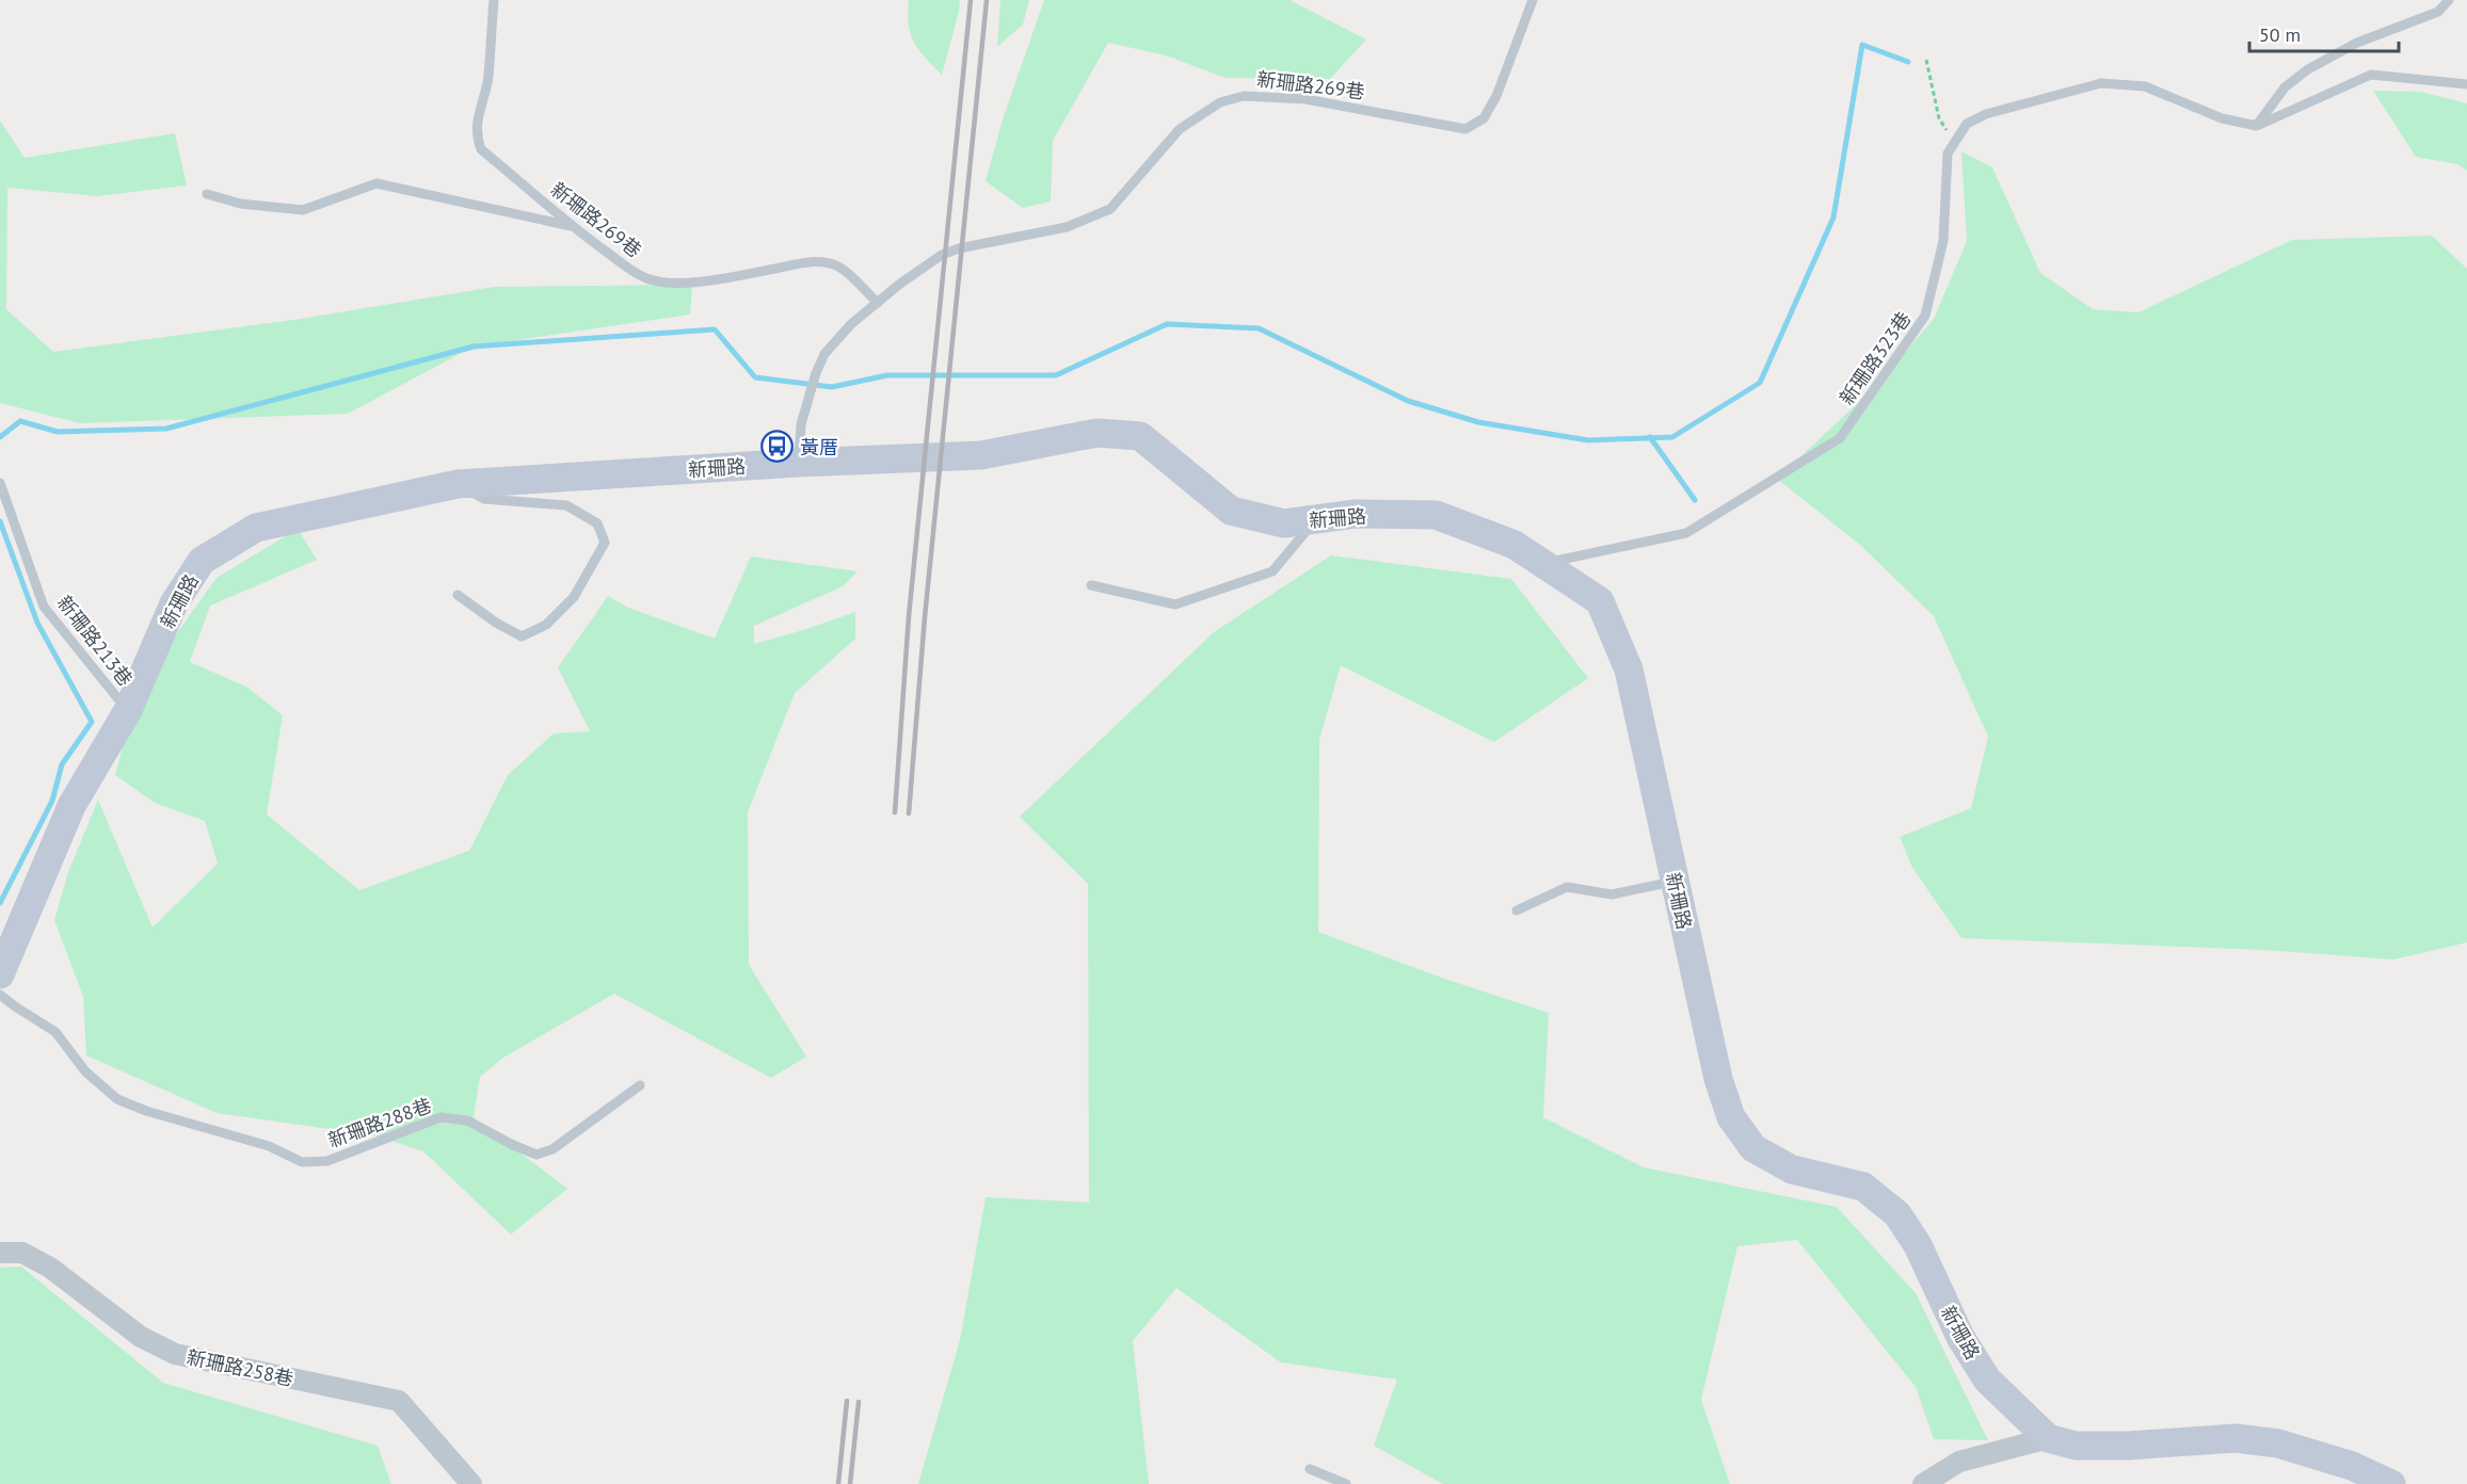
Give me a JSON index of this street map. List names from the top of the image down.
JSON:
{
  "streets": {
    "street": ["新珊路", "新珊路258巷"],
    "lane": [
      "新珊路269巷",
      "新珊路323巷",
      "新珊路213巷",
      "新珊路288巷"
    ]
  },
  "crossings": [
    ["新珊路269巷", "新珊路"],
    ["新珊路323巷", "新珊路"],
    ["新珊路", "新珊路213巷"]
  ],
  "places": {
    "bus stop": ["黃厝"]
  },
  "scale_bar": "50 m"
}
